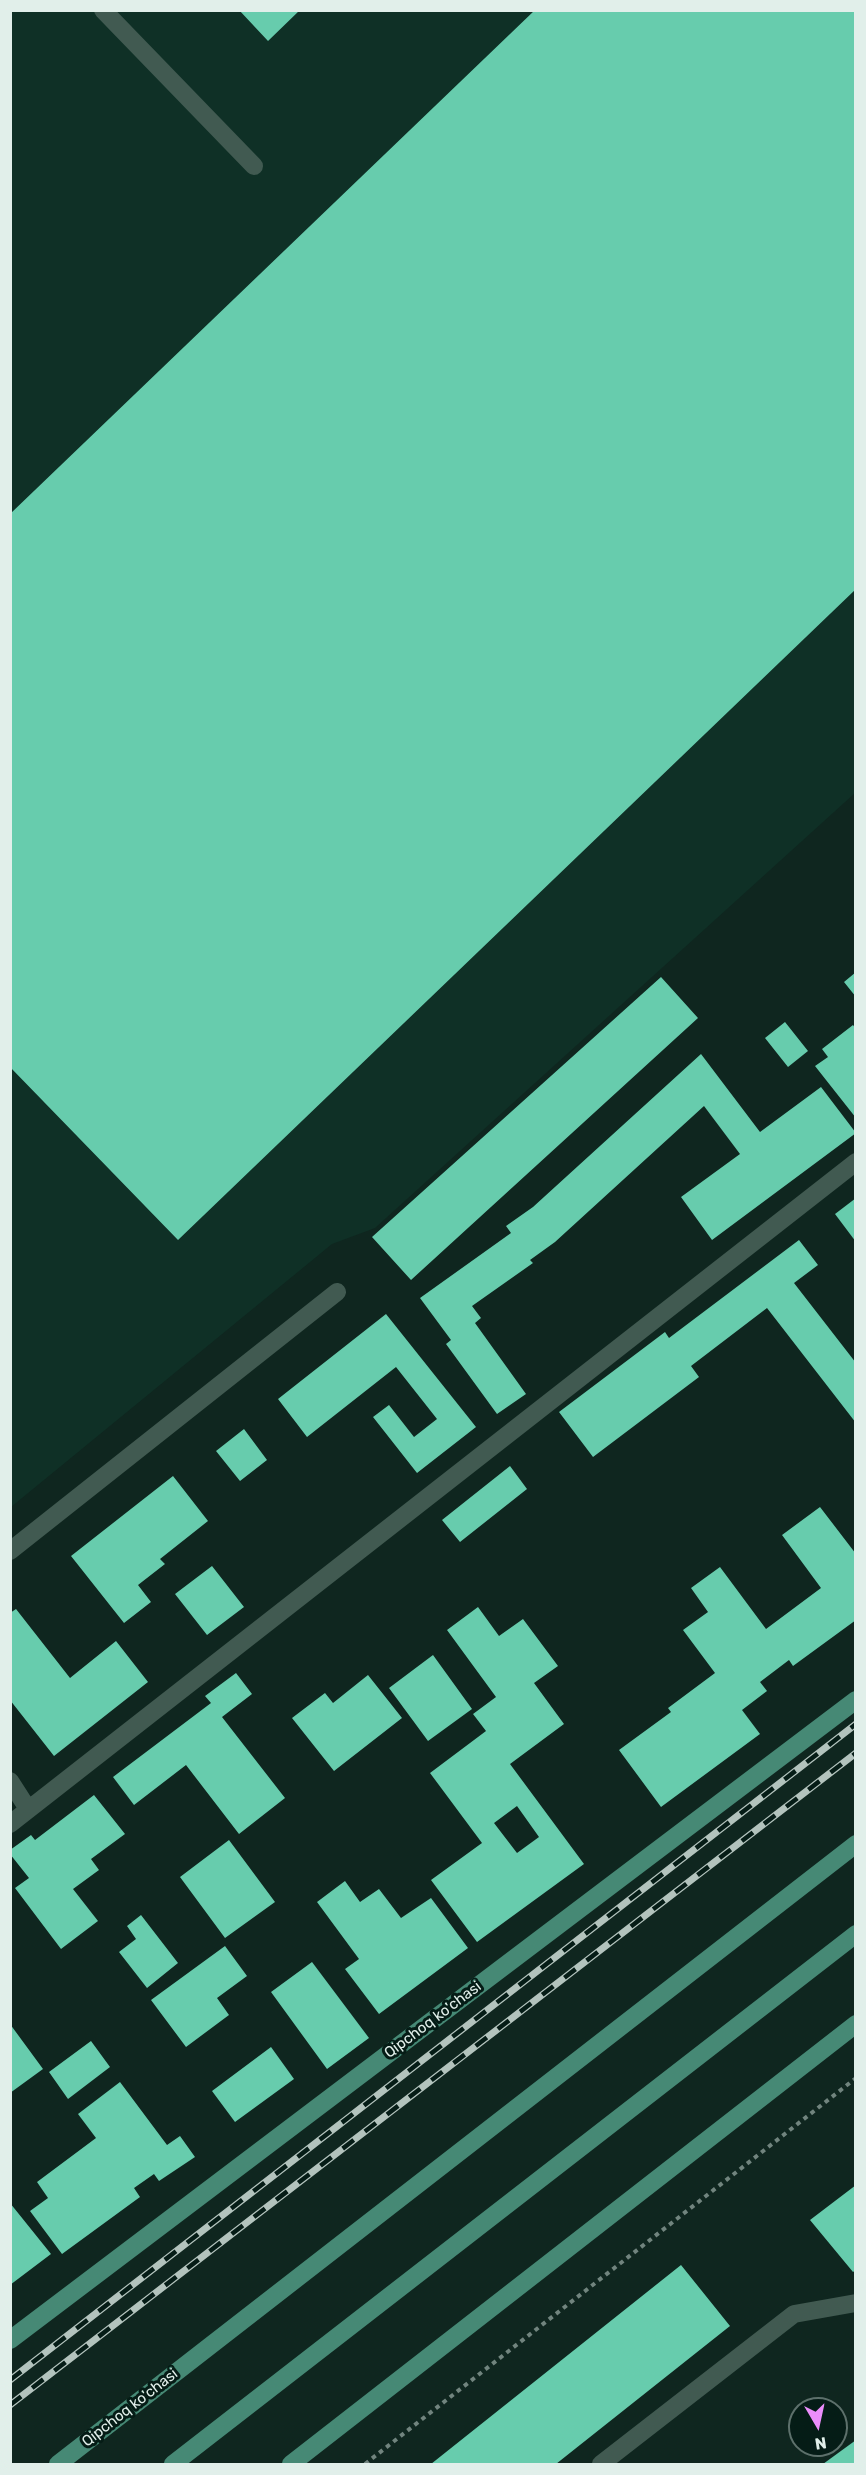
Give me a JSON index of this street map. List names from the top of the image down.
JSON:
{
  "streets": {
    "main road": ["Qipchoq ko'chasi"]
  },
  "north": "bottom"
}
